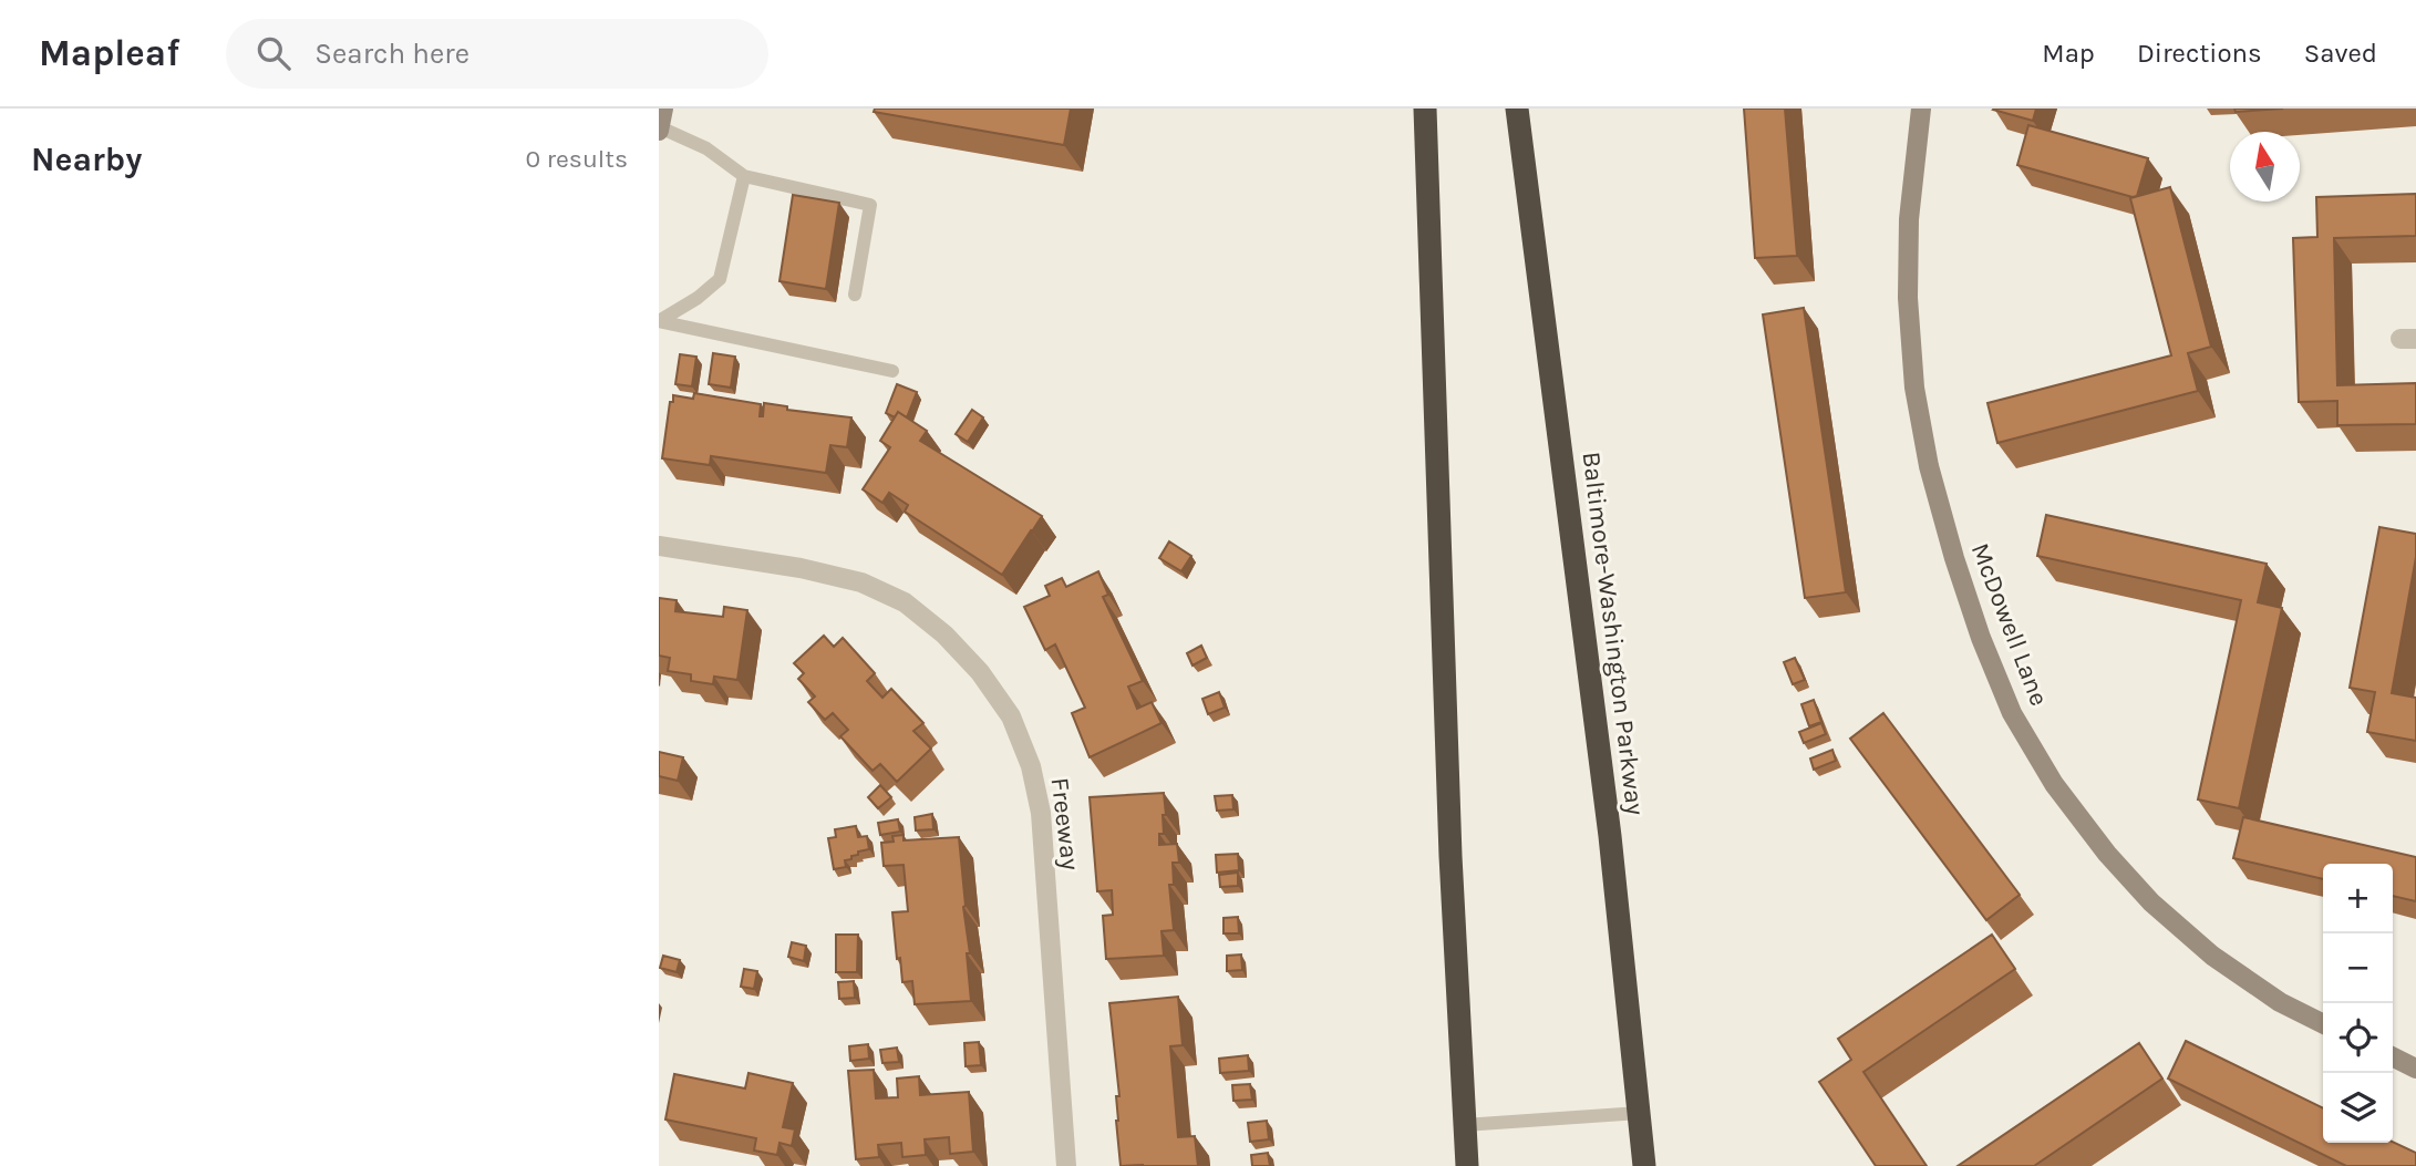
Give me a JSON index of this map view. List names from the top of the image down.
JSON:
{
  "streets": {
    "highway": ["Baltimore-Washington Parkway"],
    "street": ["McDowell Lane", "Freeway"]
  },
  "north": "top",
  "page": {
    "header": "Mapleaf",
    "search": "Search here",
    "nav": ["Map", "Directions", "Saved"],
    "heading": ["Nearby", "0 results"],
    "map_buttons": ["+", "−"]
  }
}
